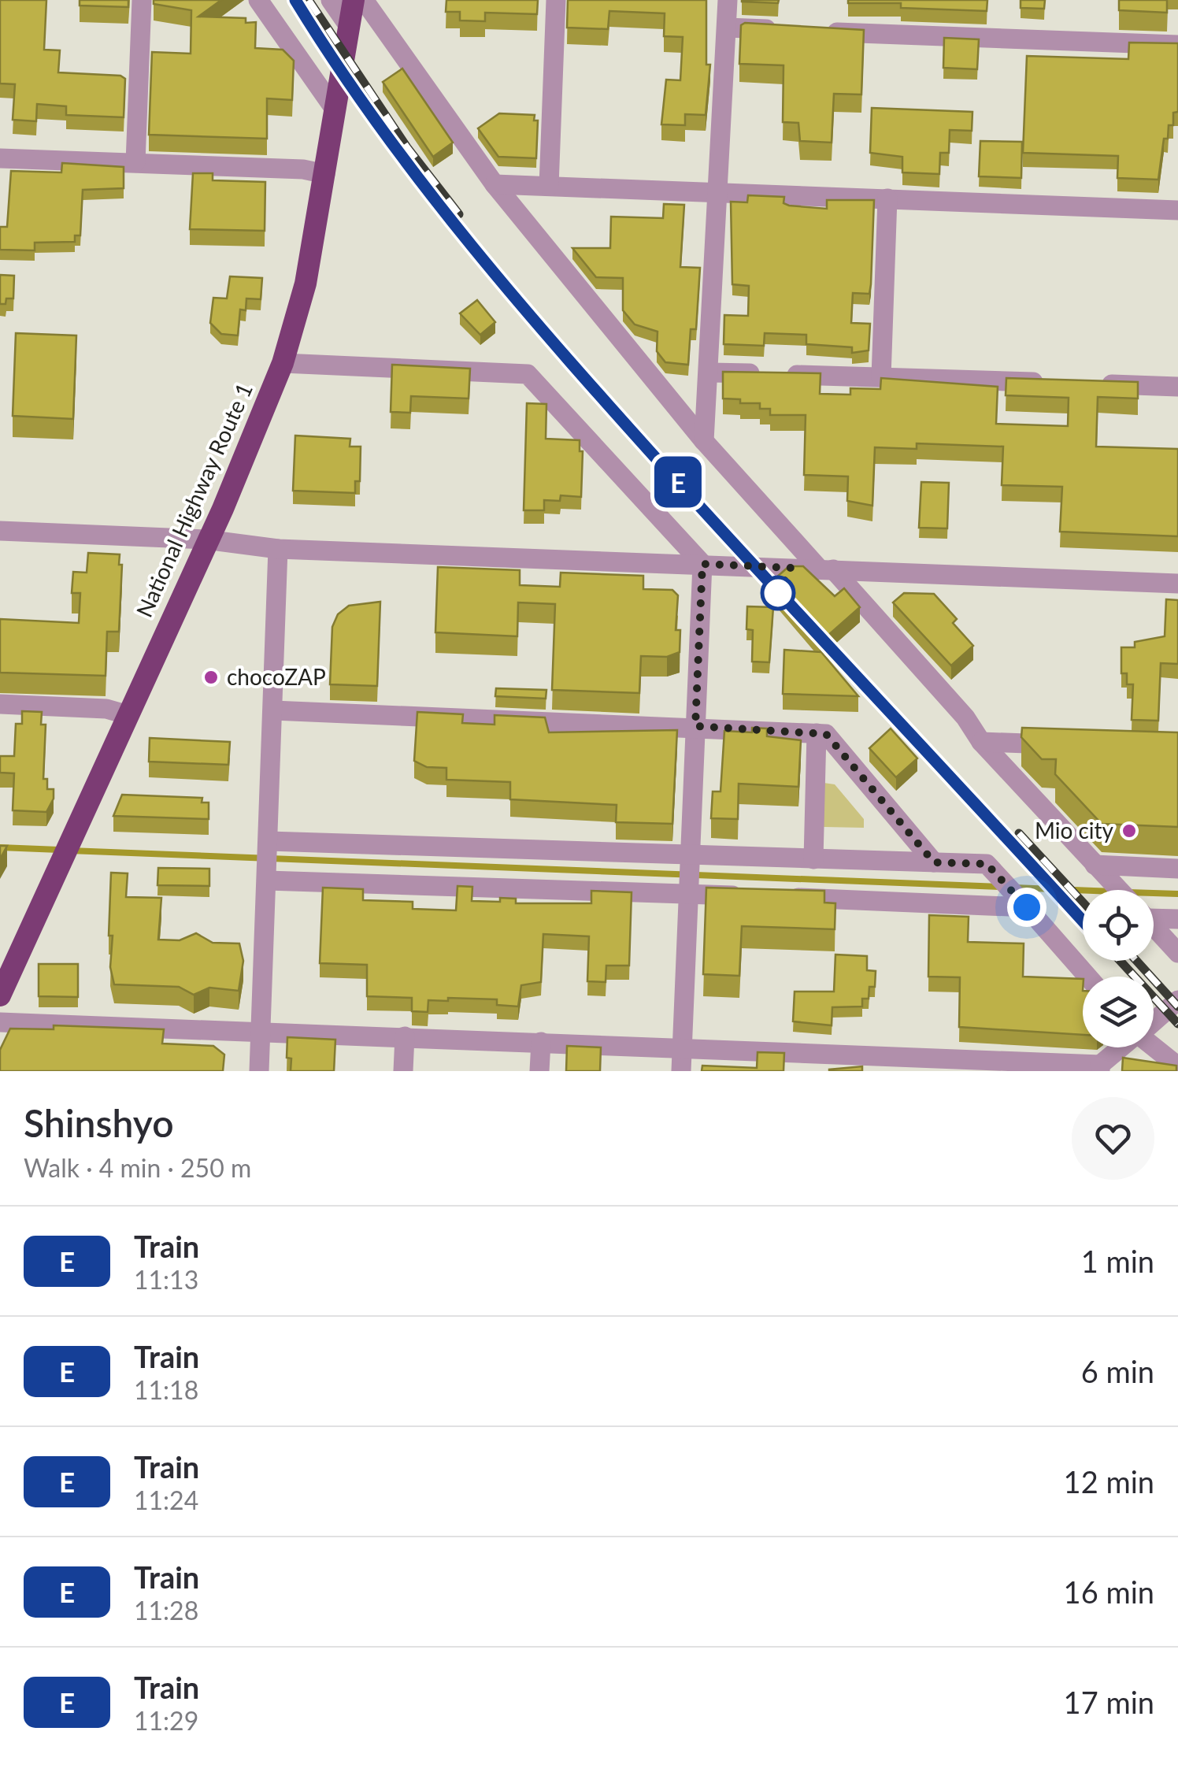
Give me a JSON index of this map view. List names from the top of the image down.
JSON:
{
  "streets": {
    "highway": ["National Highway Route 1"]
  },
  "places": ["chocoZAP", "Mio city"],
  "page": {
    "on_map": "E",
    "heading": ["Shinshyo", "Walk · 4 min · 250 m"],
    "list": [
      {
        "mark": "E",
        "name": "Train",
        "note": "11:13",
        "value": "1 min"
      },
      {
        "mark": "E",
        "name": "Train",
        "note": "11:18",
        "value": "6 min"
      },
      {
        "mark": "E",
        "name": "Train",
        "note": "11:24",
        "value": "12 min"
      },
      {
        "mark": "E",
        "name": "Train",
        "note": "11:28",
        "value": "16 min"
      },
      {
        "mark": "E",
        "name": "Train",
        "note": "11:29",
        "value": "17 min"
      }
    ]
  }
}
